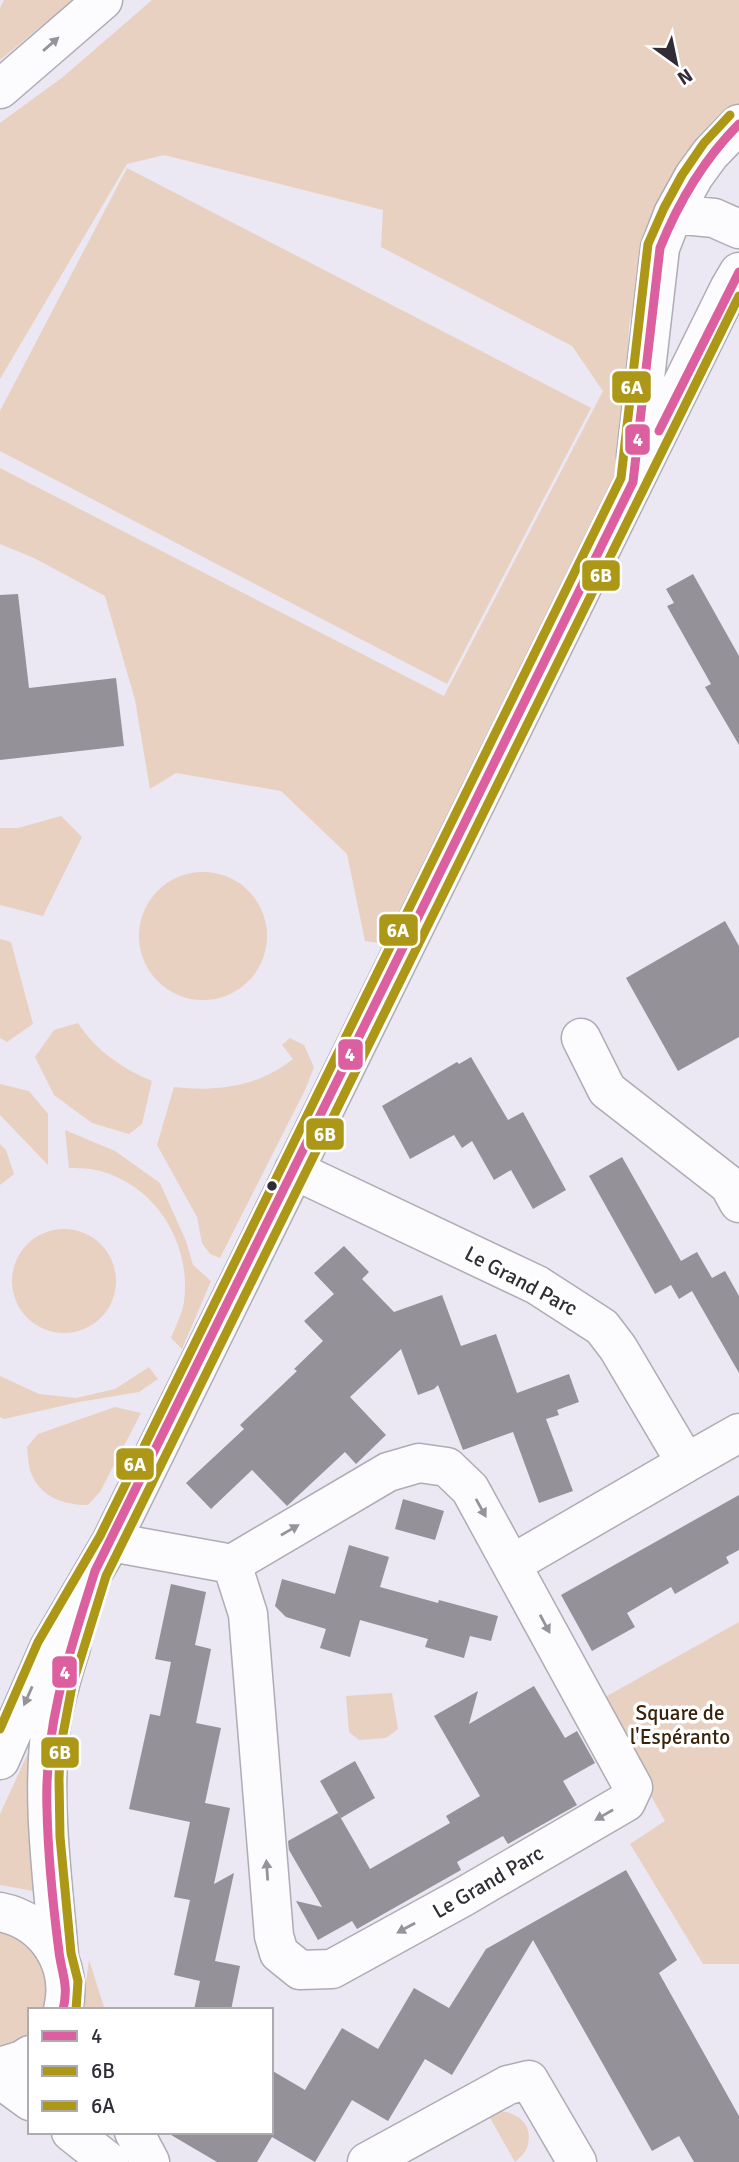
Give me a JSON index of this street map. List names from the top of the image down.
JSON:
{
  "streets": {
    "main road": ["Le Grand Parc"]
  },
  "parks": ["Square de l'Espéranto"],
  "lines": ["transit line 6A", "transit line 4", "transit line 6B"],
  "legend": ["4", "6B", "6A"],
  "north": "bottom right"
}
